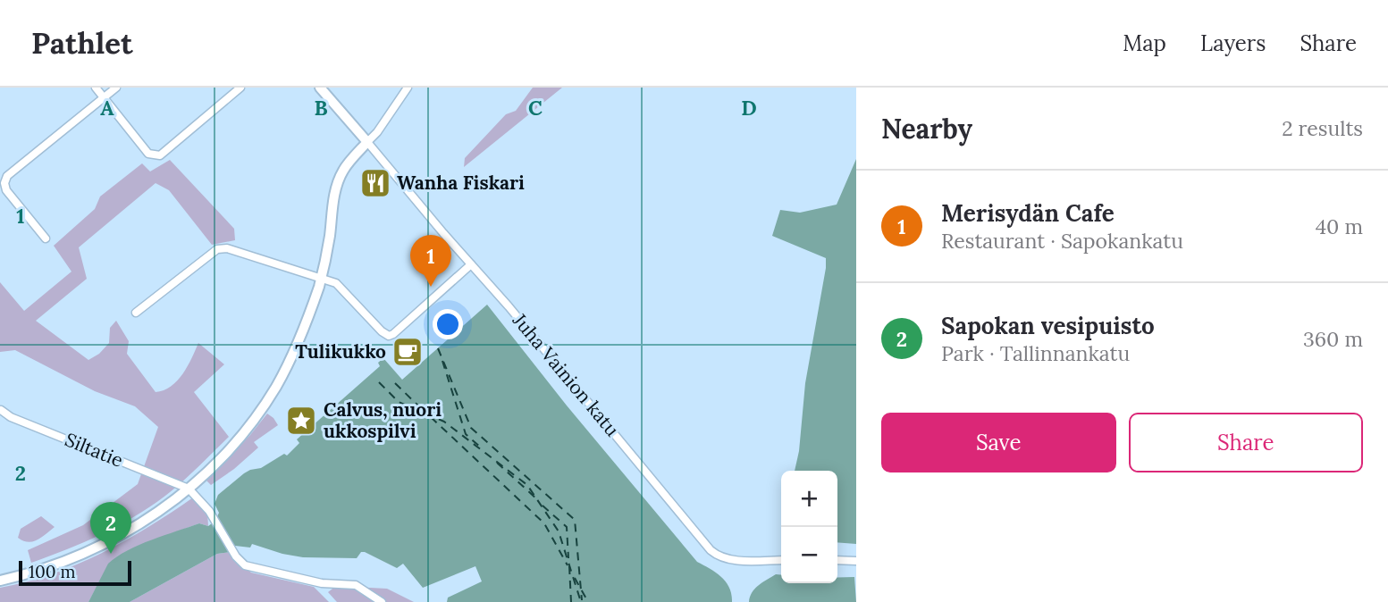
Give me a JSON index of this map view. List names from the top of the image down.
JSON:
{
  "streets": {
    "street": ["Juha Vainion katu", "Siltatie"]
  },
  "places": {
    "restaurant": ["Wanha Fiskari"],
    "cafe": ["Tulikukko"],
    "place": ["Calvus, nuori ukkospilvi"]
  },
  "scale_bar": "100 m",
  "page": {
    "header": "Pathlet",
    "nav": ["Map", "Layers", "Share"],
    "heading": ["Nearby", "2 results"],
    "list": [
      {
        "mark": "1",
        "name": "Merisydän Cafe",
        "note": "Restaurant · Sapokankatu",
        "value": "40 m"
      },
      {
        "mark": "2",
        "name": "Sapokan vesipuisto",
        "note": "Park · Tallinnankatu",
        "value": "360 m"
      }
    ],
    "pins": ["1", "2"],
    "buttons": ["Save", "Share"],
    "map_buttons": ["+", "−"],
    "scale": "100 m"
  },
  "grid": {
    "columns": [
      "A",
      "B",
      "C",
      "D"
    ],
    "rows": ["1", "2"]
  }
}
